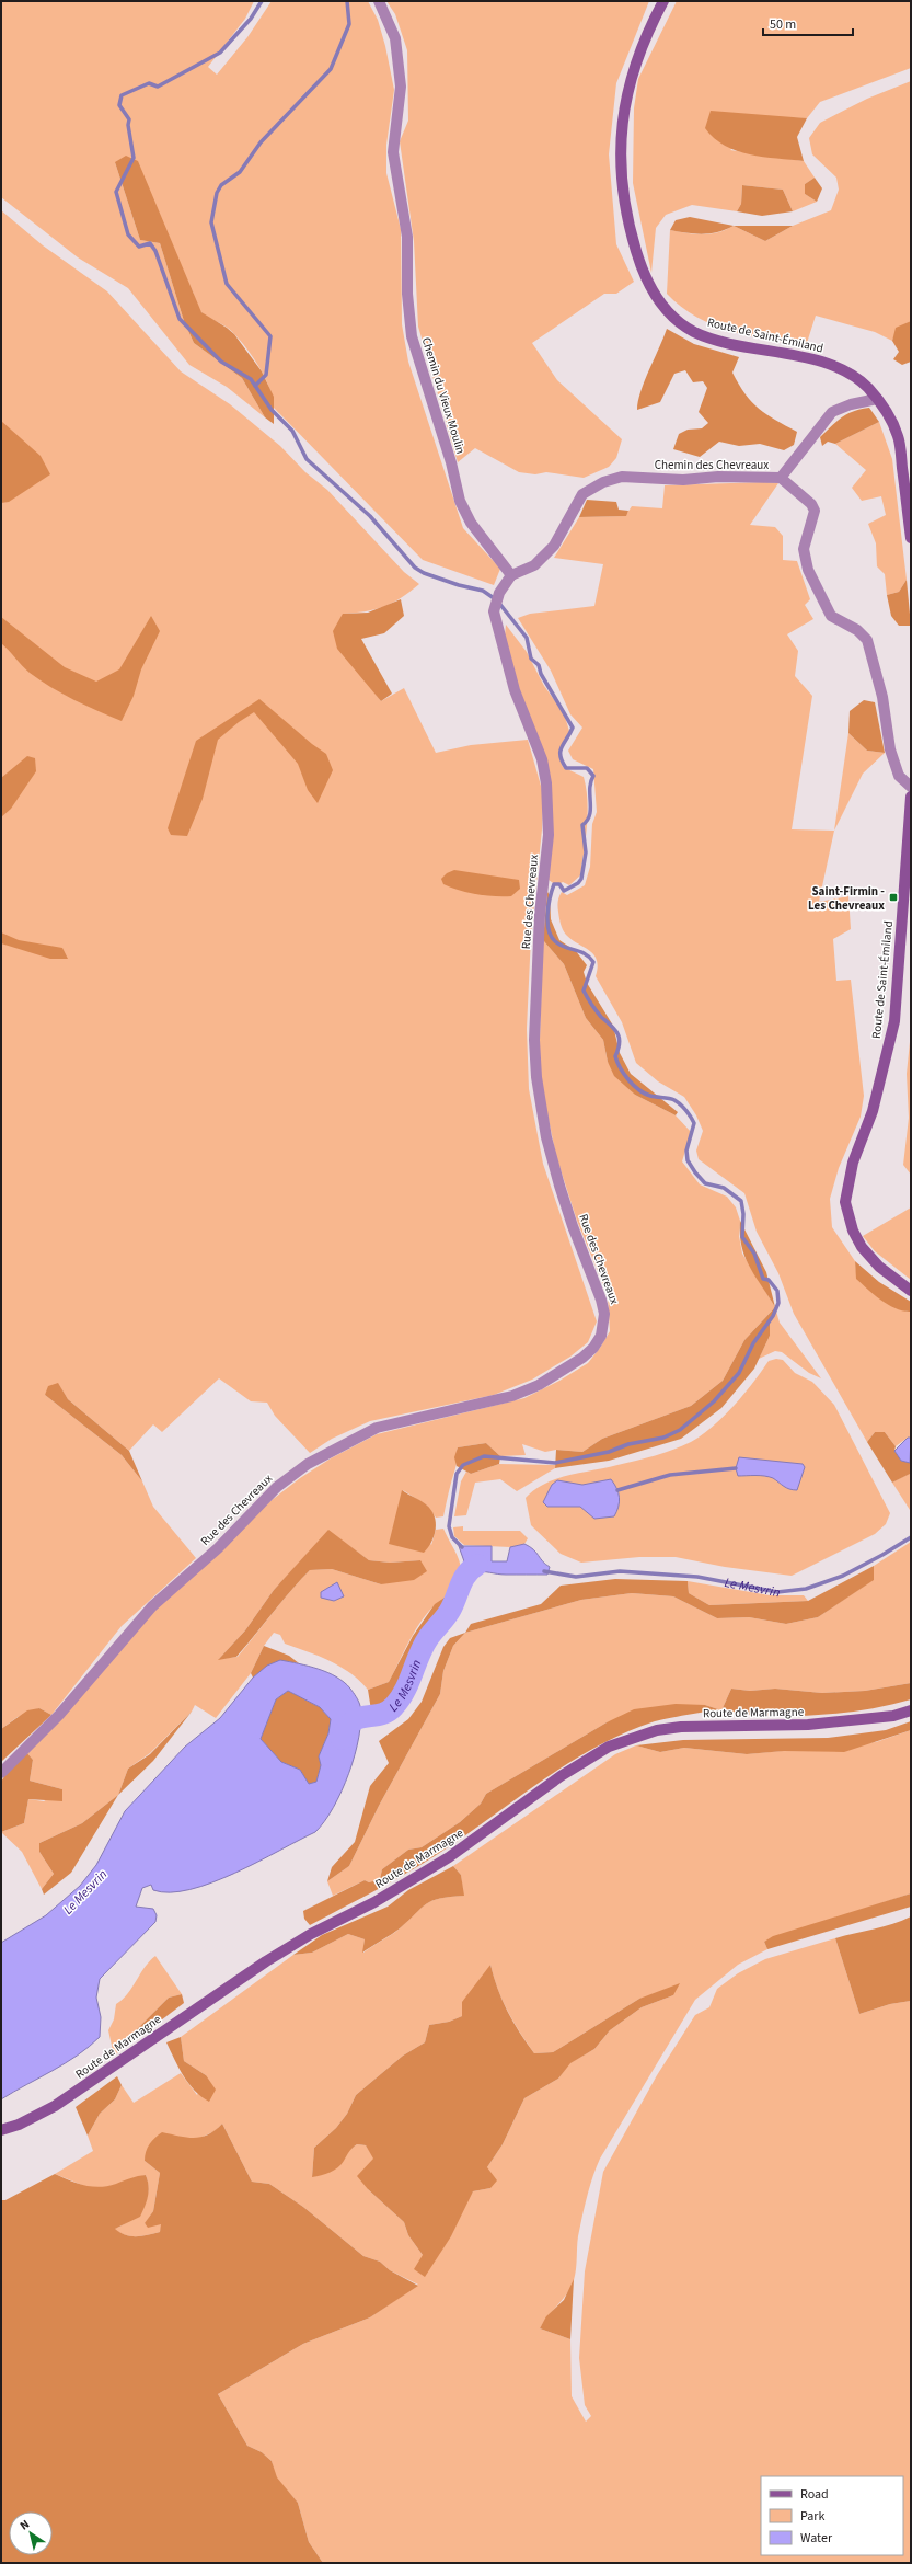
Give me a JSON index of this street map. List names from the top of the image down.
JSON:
{
  "streets": {
    "main road": ["Route de Saint-Émiland", "Route de Marmagne"],
    "street": ["Chemin du Vieux Moulin", "Chemin des Chevreaux", "Rue des Chevreaux"]
  },
  "crossings": [
    ["Chemin du Vieux Moulin", "Chemin des Chevreaux"],
    ["Chemin du Vieux Moulin", "Rue des Chevreaux"],
    ["Chemin des Chevreaux", "Rue des Chevreaux"]
  ],
  "water": ["Le Mesvrin"],
  "places": {
    "transit": ["Saint-Firmin - Les Chevreaux"]
  },
  "legend": ["Road", "Park", "Water"],
  "scale_bar": "50 m",
  "north": "top left"
}
